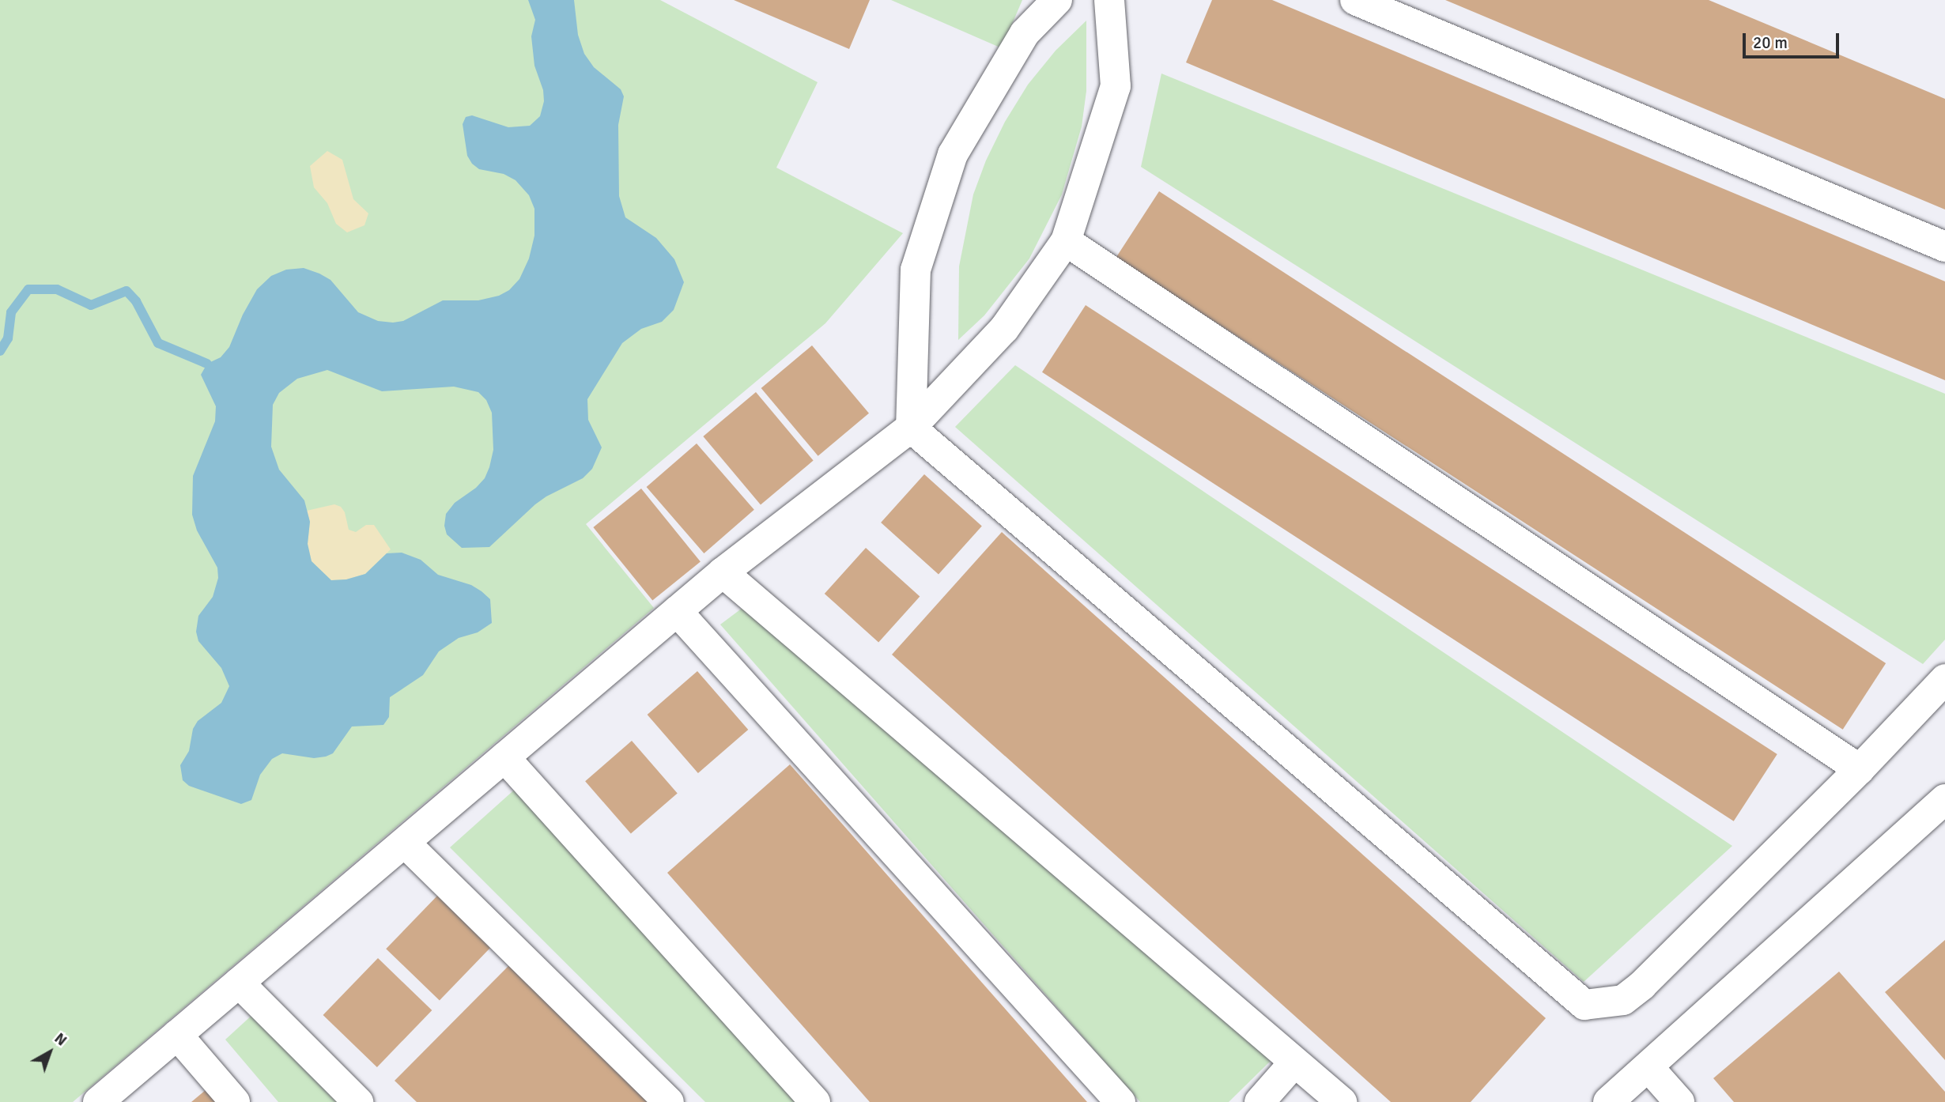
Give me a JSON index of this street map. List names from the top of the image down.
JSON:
{
  "scale_bar": "20 m",
  "north": "top right"
}
